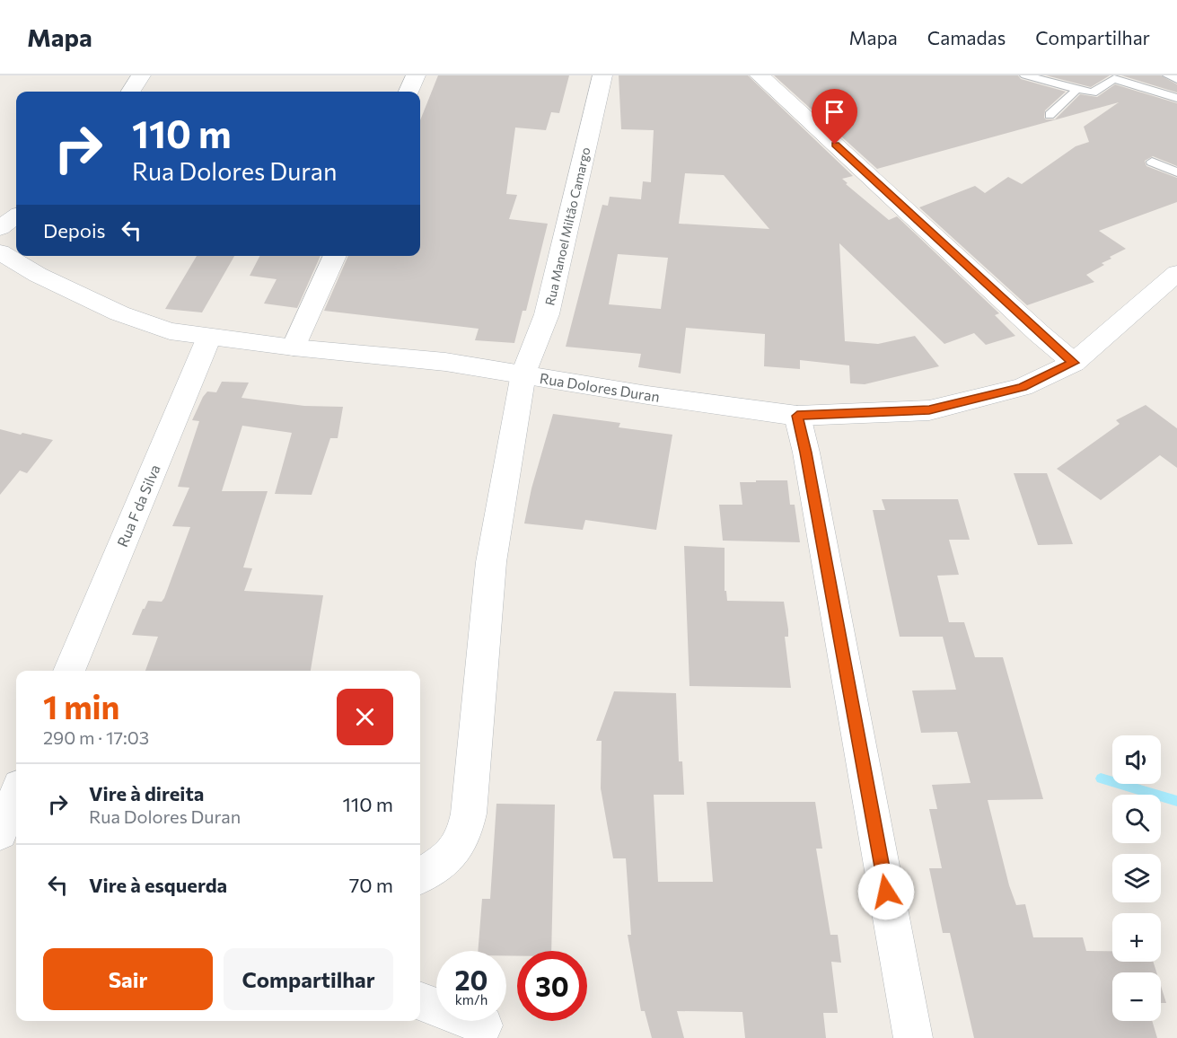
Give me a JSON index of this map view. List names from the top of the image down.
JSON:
{
  "streets": {
    "street": ["Rua Manoel Miltão Camargo", "Rua Dolores Duran", "Rua F da Silva"]
  },
  "crossings": [
    ["Rua Manoel Miltão Camargo", "Rua Dolores Duran"],
    ["Rua Dolores Duran", "Rua F da Silva"]
  ],
  "page": {
    "header": "Mapa",
    "nav": ["Mapa", "Camadas", "Compartilhar"],
    "turn": ["110 m", "Rua Dolores Duran"],
    "then": "Depois",
    "heading": ["1 min", "290 m · 17:03"],
    "map_buttons": ["+", "−"],
    "list": [
      {
        "name": "Vire à direita",
        "note": "Rua Dolores Duran",
        "value": "110 m"
      },
      {
        "name": "Vire à esquerda",
        "value": "70 m"
      }
    ],
    "buttons": ["Sair", "Compartilhar"],
    "speed": "20 km/h",
    "limit": "30"
  }
}
